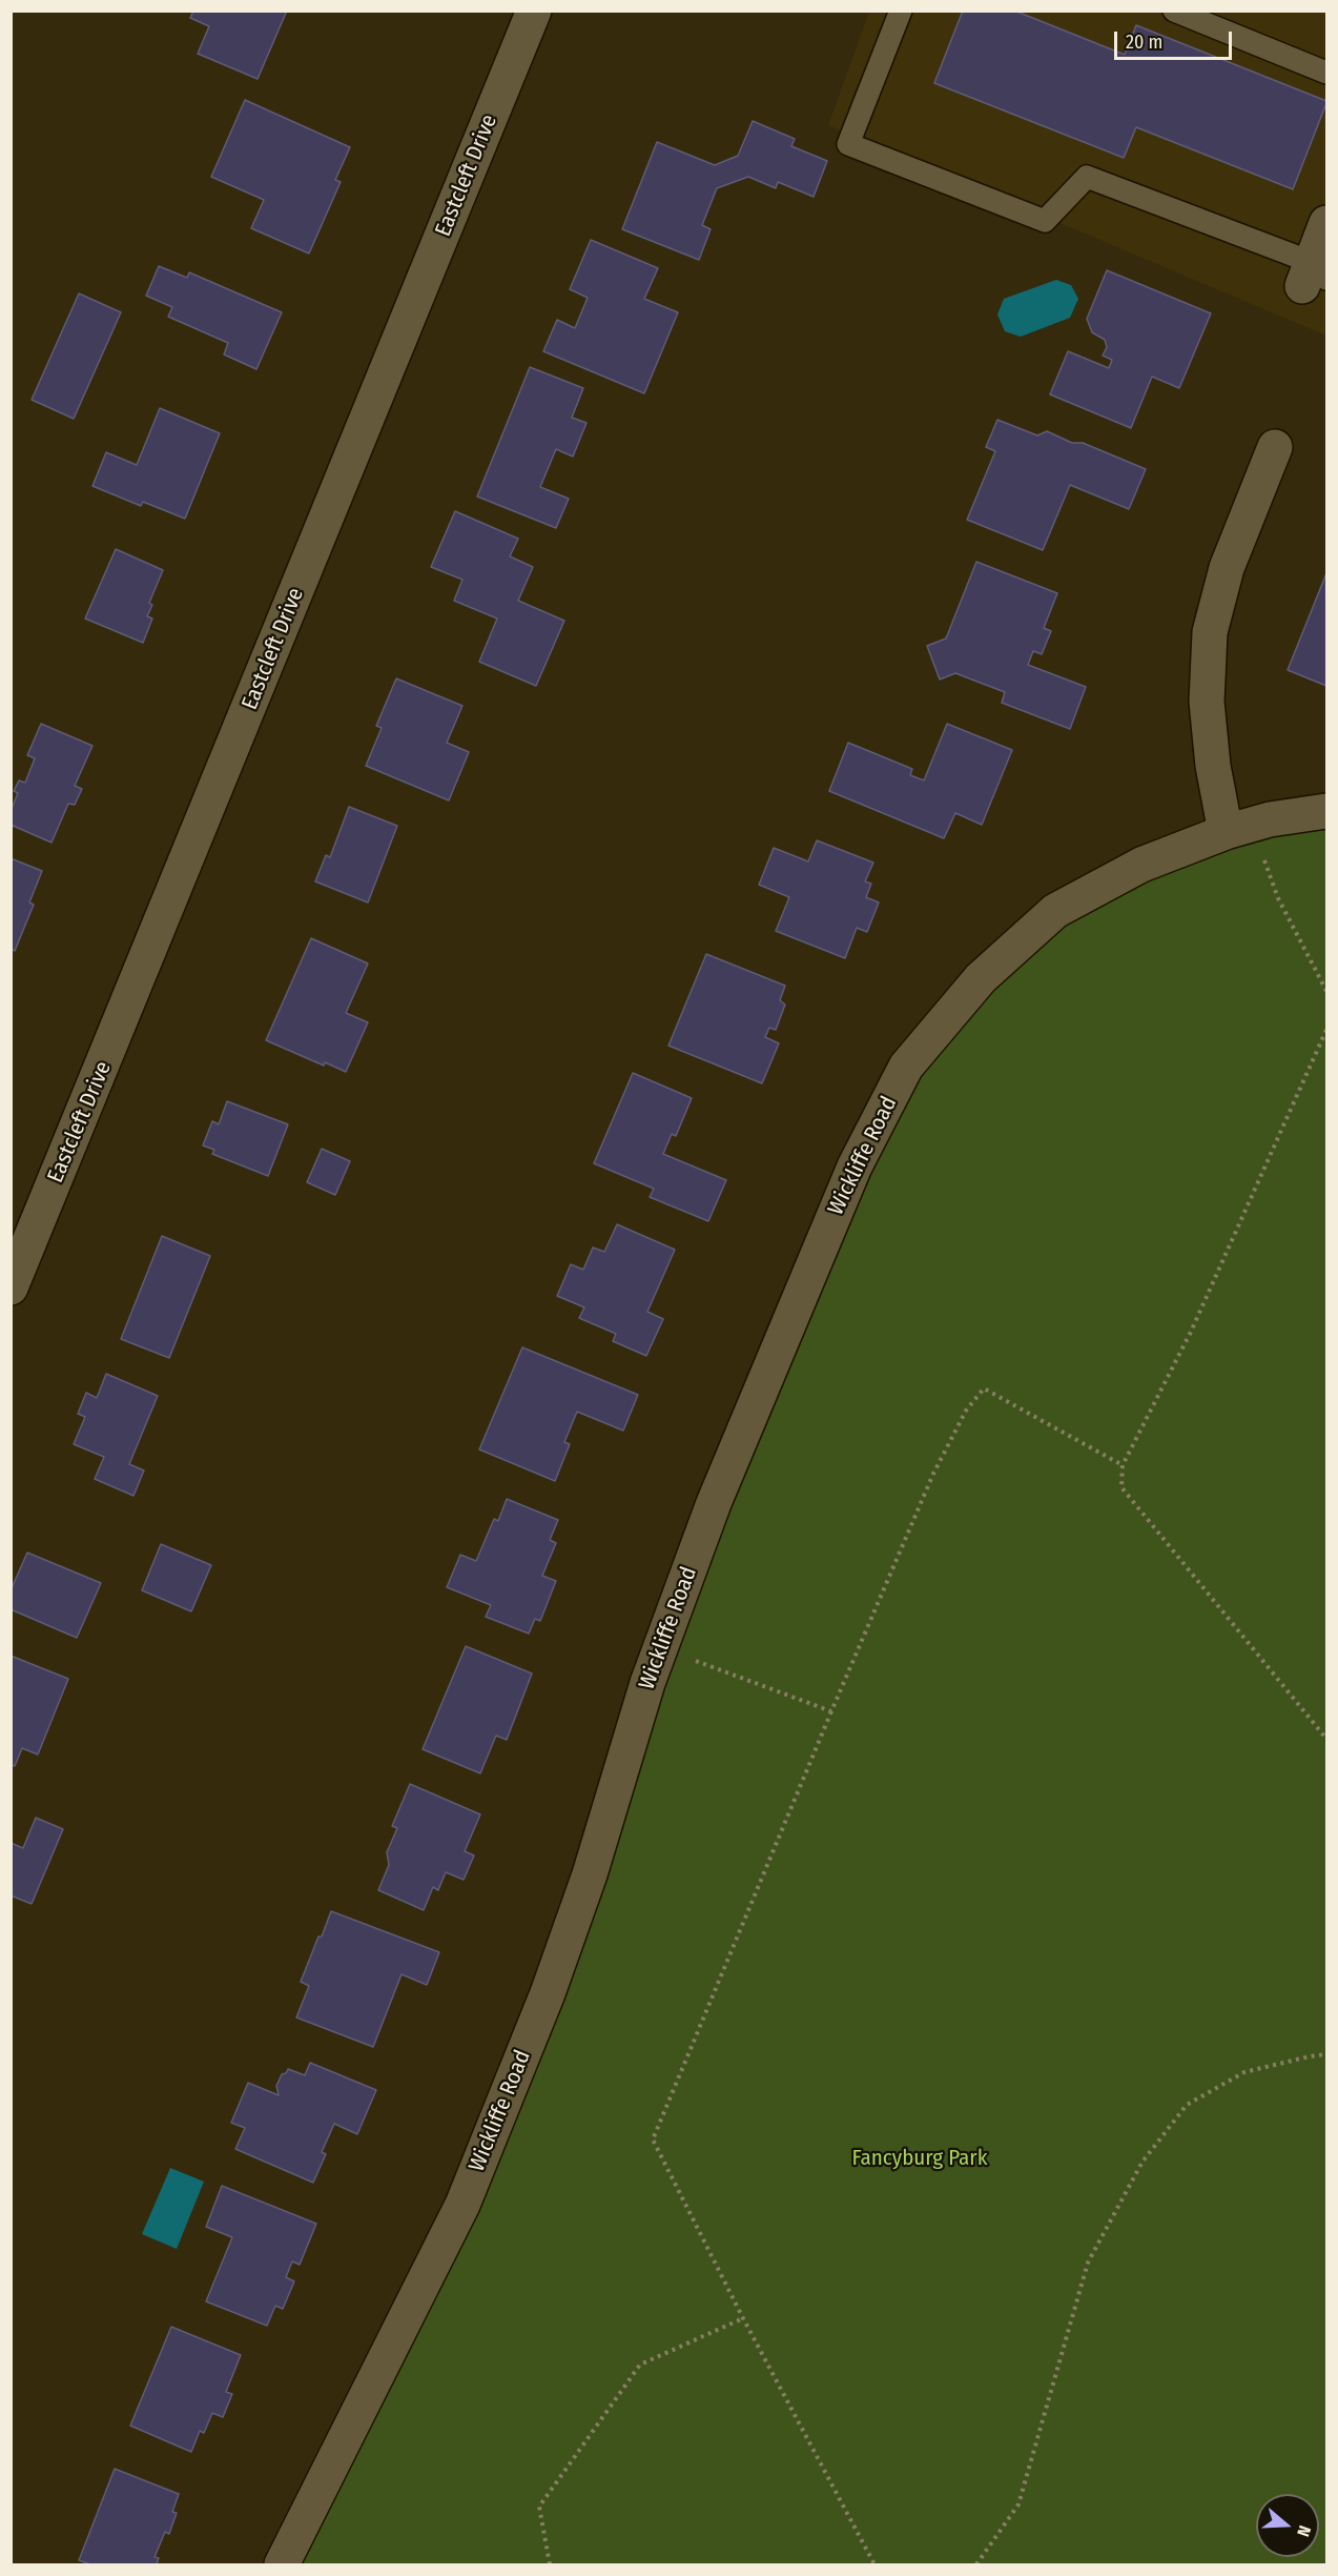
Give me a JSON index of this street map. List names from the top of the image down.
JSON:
{
  "streets": {
    "street": ["Eastcleft Drive", "Wickliffe Road"]
  },
  "parks": ["Fancyburg Park"],
  "scale_bar": "20 m",
  "north": "right"
}
